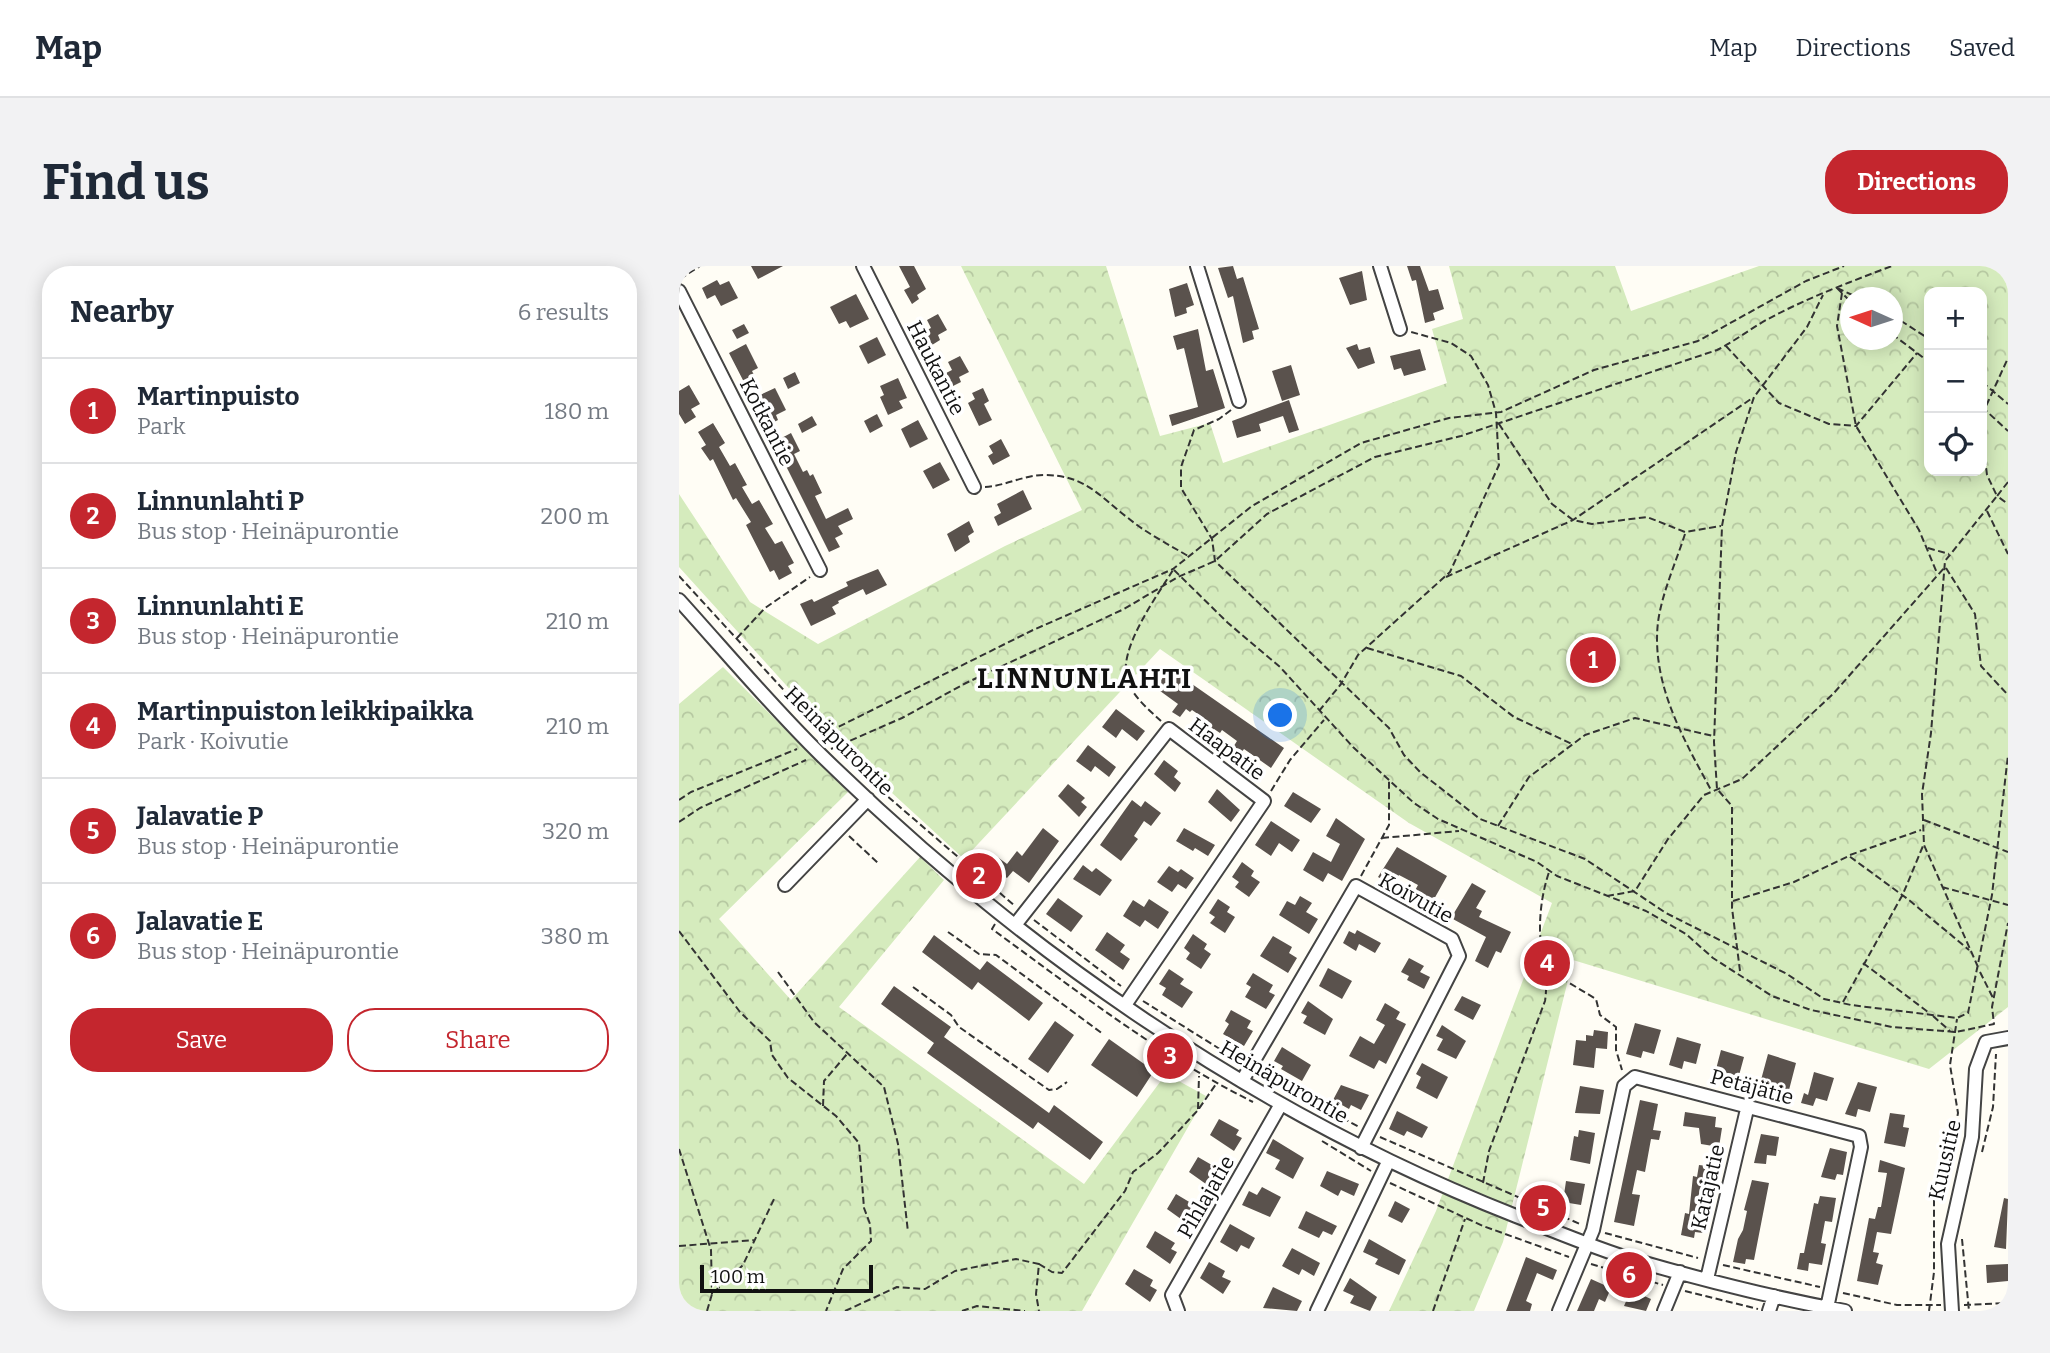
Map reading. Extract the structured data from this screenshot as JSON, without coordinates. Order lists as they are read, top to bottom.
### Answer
{
  "streets": {
    "street": [
      "Haukantie",
      "Kotkantie",
      "Heinäpurontie",
      "Haapatie",
      "Koivutie",
      "Petäjätie",
      "Kuusitie",
      "Katajatie",
      "Pihlajatie"
    ]
  },
  "crossings": [
    ["Heinäpurontie", "Haapatie"],
    ["Heinäpurontie", "Koivutie"],
    ["Heinäpurontie", "Petäjätie"],
    ["Heinäpurontie", "Katajatie"],
    ["Heinäpurontie", "Pihlajatie"],
    ["Petäjätie", "Katajatie"]
  ],
  "districts": ["LINNUNLAHTI"],
  "scale_bar": "100 m",
  "north": "left",
  "page": {
    "header": "Map",
    "nav": ["Map", "Directions", "Saved"],
    "buttons": [
      "Directions",
      ["Save", "Share"]
    ],
    "title": "Find us",
    "heading": ["Nearby", "6 results"],
    "map_buttons": ["+", "−"],
    "list": [
      {
        "mark": "1",
        "name": "Martinpuisto",
        "note": "Park",
        "value": "180 m"
      },
      {
        "mark": "2",
        "name": "Linnunlahti P",
        "note": "Bus stop · Heinäpurontie",
        "value": "200 m"
      },
      {
        "mark": "3",
        "name": "Linnunlahti E",
        "note": "Bus stop · Heinäpurontie",
        "value": "210 m"
      },
      {
        "mark": "4",
        "name": "Martinpuiston leikkipaikka",
        "note": "Park · Koivutie",
        "value": "210 m"
      },
      {
        "mark": "5",
        "name": "Jalavatie P",
        "note": "Bus stop · Heinäpurontie",
        "value": "320 m"
      },
      {
        "mark": "6",
        "name": "Jalavatie E",
        "note": "Bus stop · Heinäpurontie",
        "value": "380 m"
      }
    ],
    "pins": [
      "1",
      "2",
      "4",
      "3",
      "5",
      "6"
    ],
    "scale": "100 m"
  }
}
